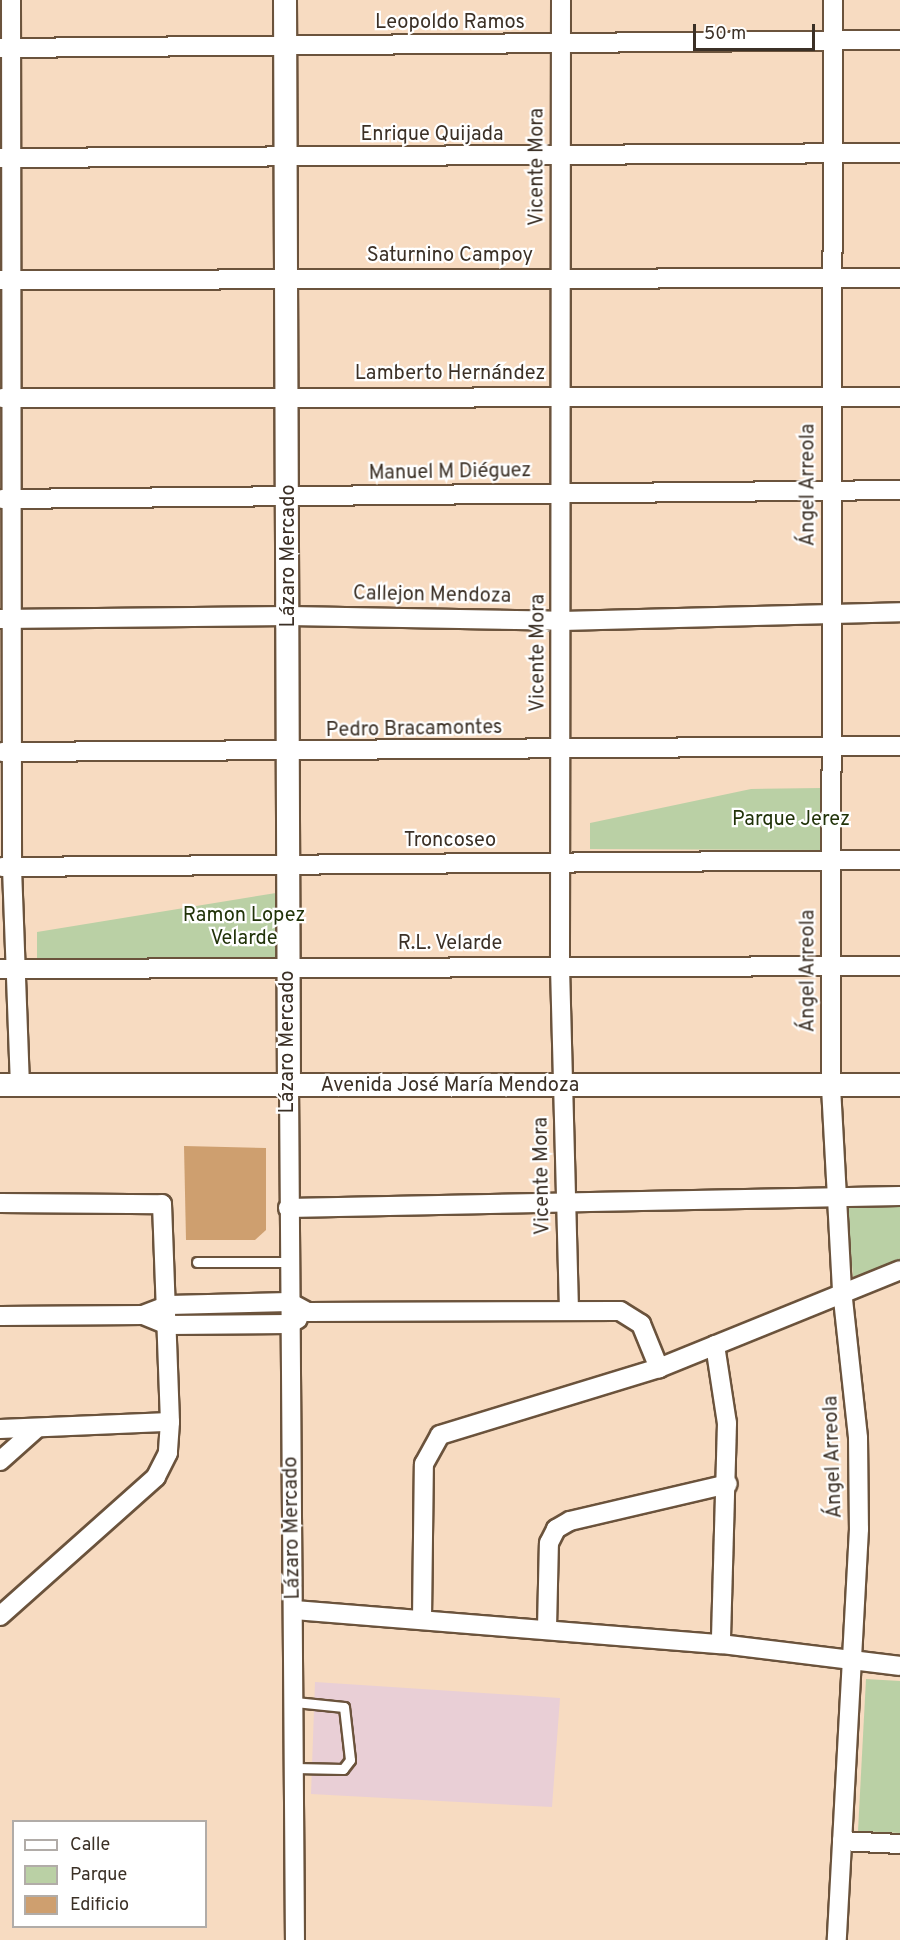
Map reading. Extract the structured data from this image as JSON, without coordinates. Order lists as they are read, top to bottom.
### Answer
{
  "streets": {
    "street": [
      "Leopoldo Ramos",
      "Enrique Quijada",
      "Vicente Mora",
      "Saturnino Campoy",
      "Lamberto Hernández",
      "Manuel M Diéguez",
      "Ángel Arreola",
      "Lázaro Mercado",
      "Callejon Mendoza",
      "Pedro Bracamontes",
      "Troncoseo",
      "R.L. Velarde",
      "Avenida José María Mendoza"
    ]
  },
  "crossings": [
    ["Leopoldo Ramos", "Vicente Mora"],
    ["Leopoldo Ramos", "Ángel Arreola"],
    ["Leopoldo Ramos", "Lázaro Mercado"],
    ["Enrique Quijada", "Vicente Mora"],
    ["Enrique Quijada", "Ángel Arreola"],
    ["Enrique Quijada", "Lázaro Mercado"],
    ["Vicente Mora", "Saturnino Campoy"],
    ["Vicente Mora", "Lamberto Hernández"],
    ["Vicente Mora", "Manuel M Diéguez"],
    ["Vicente Mora", "Callejon Mendoza"],
    ["Vicente Mora", "Pedro Bracamontes"],
    ["Vicente Mora", "Troncoseo"],
    ["Vicente Mora", "R.L. Velarde"],
    ["Vicente Mora", "Avenida José María Mendoza"],
    ["Saturnino Campoy", "Ángel Arreola"],
    ["Saturnino Campoy", "Lázaro Mercado"],
    ["Lamberto Hernández", "Ángel Arreola"],
    ["Lamberto Hernández", "Lázaro Mercado"],
    ["Manuel M Diéguez", "Ángel Arreola"],
    ["Manuel M Diéguez", "Lázaro Mercado"],
    ["Ángel Arreola", "Callejon Mendoza"],
    ["Ángel Arreola", "Pedro Bracamontes"],
    ["Ángel Arreola", "Troncoseo"],
    ["Ángel Arreola", "R.L. Velarde"],
    ["Ángel Arreola", "Avenida José María Mendoza"],
    ["Lázaro Mercado", "Callejon Mendoza"],
    ["Lázaro Mercado", "Pedro Bracamontes"],
    ["Lázaro Mercado", "Troncoseo"],
    ["Lázaro Mercado", "R.L. Velarde"],
    ["Lázaro Mercado", "Avenida José María Mendoza"]
  ],
  "parks": ["Parque Jerez", "Ramon Lopez Velarde"],
  "legend": ["Calle", "Parque", "Edificio"],
  "scale_bar": "50 m"
}
